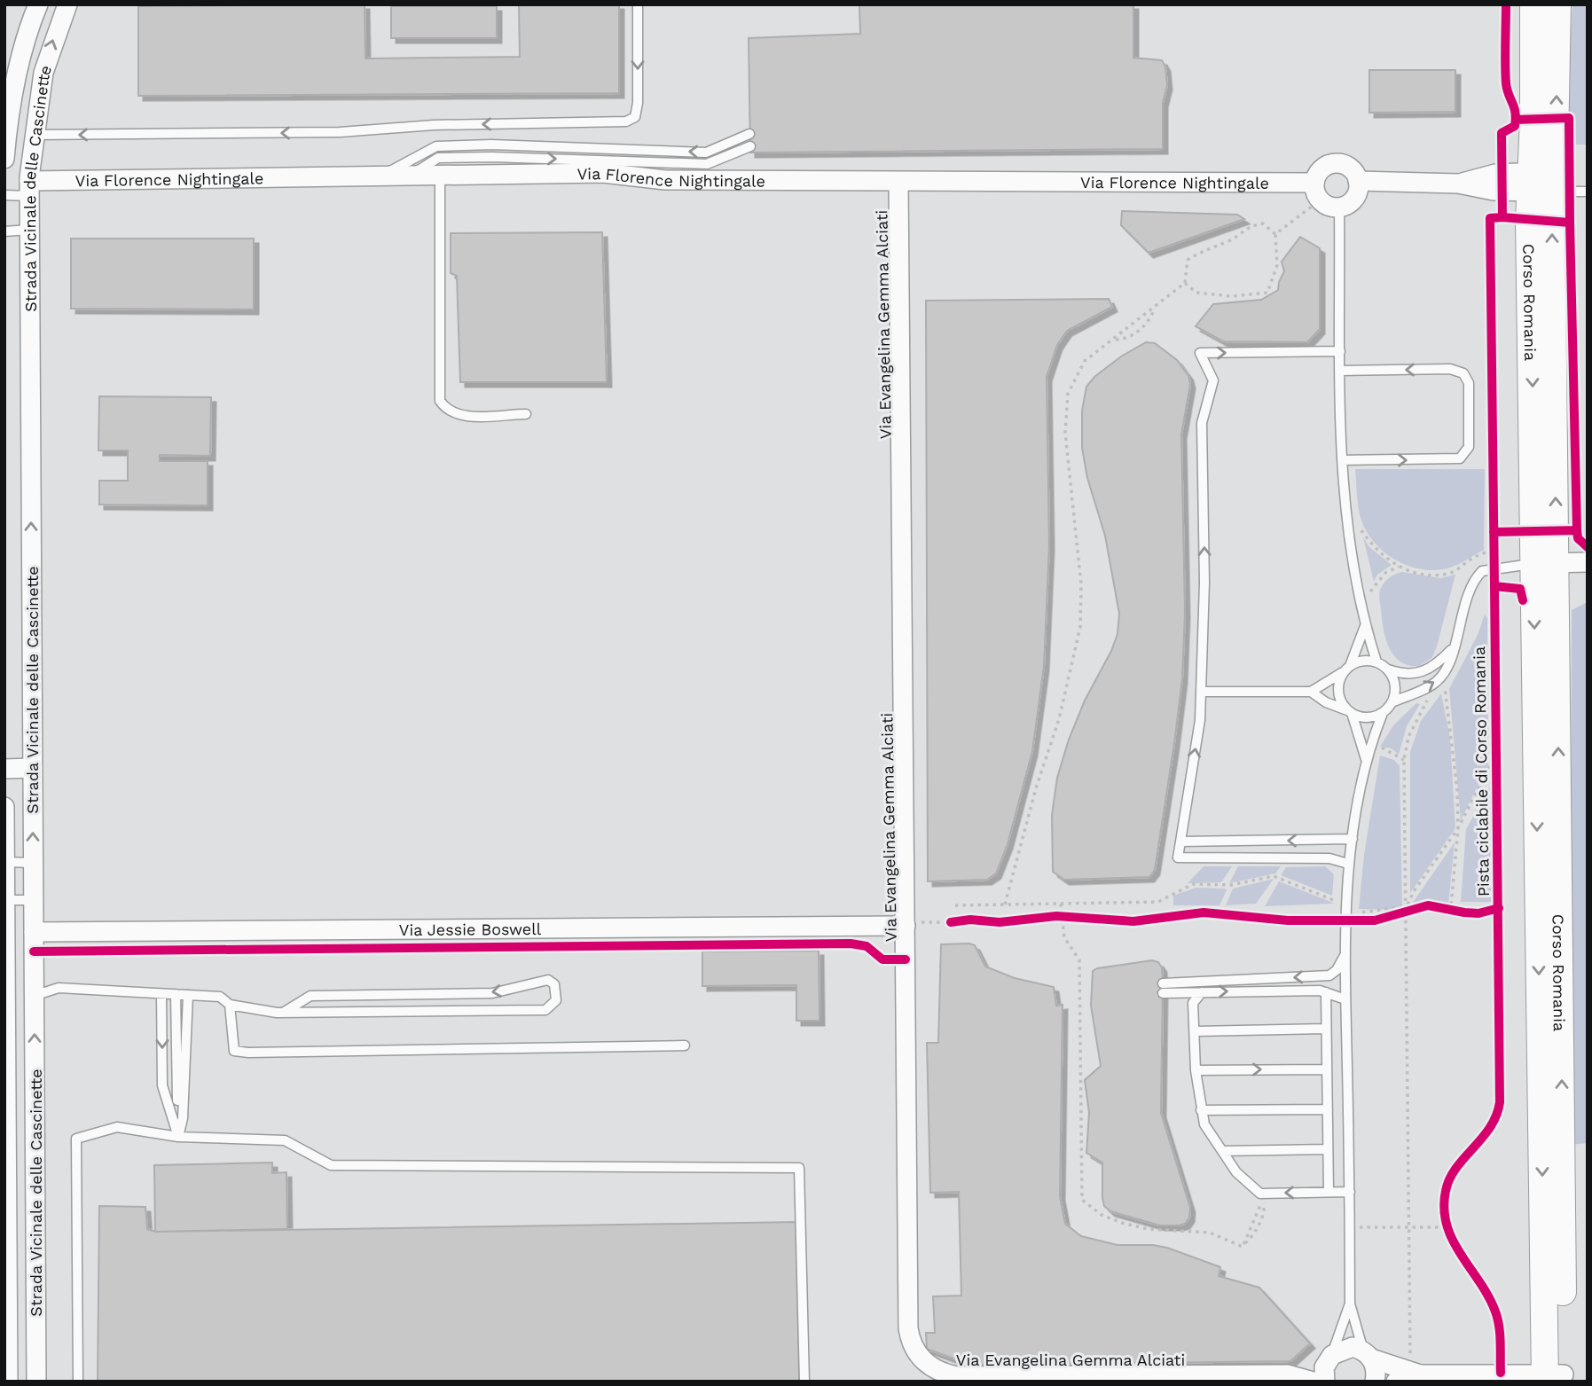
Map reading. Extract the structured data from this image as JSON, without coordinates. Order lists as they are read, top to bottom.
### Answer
{
  "streets": {
    "main road": ["Corso Romania"],
    "street": [
      "Via Florence Nightingale",
      "Strada Vicinale delle Cascinette",
      "Via Evangelina Gemma Alciati",
      "Via Jessie Boswell"
    ],
    "cycle path": ["Pista ciclabile di Corso Romania"]
  },
  "crossings": [
    ["Via Florence Nightingale", "Strada Vicinale delle Cascinette"],
    ["Via Florence Nightingale", "Via Evangelina Gemma Alciati"],
    ["Strada Vicinale delle Cascinette", "Via Jessie Boswell"],
    ["Via Evangelina Gemma Alciati", "Via Jessie Boswell"]
  ]
}
